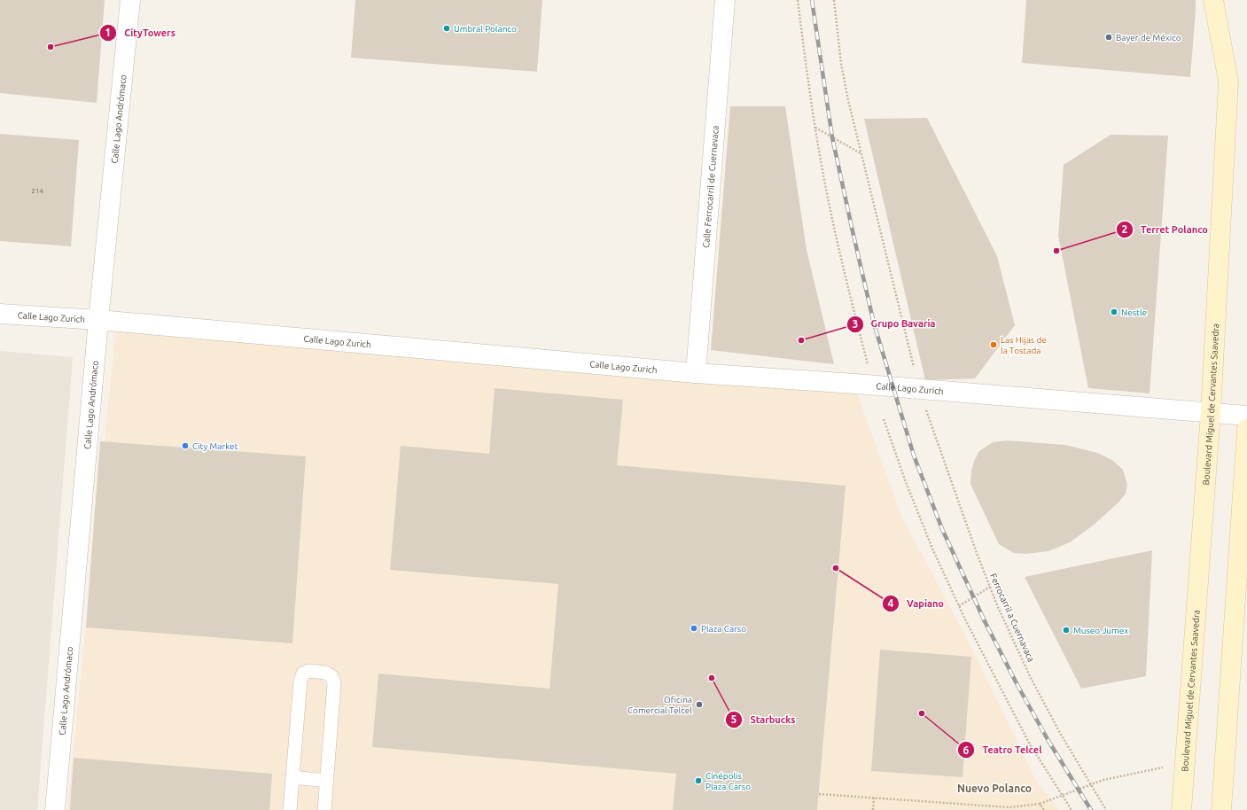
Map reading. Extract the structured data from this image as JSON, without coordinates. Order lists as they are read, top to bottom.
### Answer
{
  "streets": {
    "main road": ["Boulevard Miguel de Cervantes Saavedra"],
    "street": ["Calle Lago Andrómaco", "Calle Ferrocarril de Cuernavaca", "Calle Lago Zurich"],
    "path": ["Ferrocarril a Cuernavaca"]
  },
  "crossings": [
    ["Calle Lago Andrómaco", "Calle Lago Zurich"],
    ["Calle Ferrocarril de Cuernavaca", "Calle Lago Zurich"],
    ["Calle Lago Zurich", "Boulevard Miguel de Cervantes Saavedra"]
  ],
  "districts": ["Nuevo Polanco"],
  "places": [
    "Umbral Polanco",
    "Bayer de México",
    "CityTowers",
    "Terret Polanco",
    "Nestle",
    "Grupo Bavaria",
    "Las Hijas de la Tostada",
    "City Market",
    "Vapiano",
    "Plaza Carso",
    "Museo Jumex",
    "Starbucks",
    "Oficina Comercial Telcel",
    "Teatro Telcel",
    "Cinépolis Plaza Carso"
  ],
  "house_numbers": ["214"]
}
